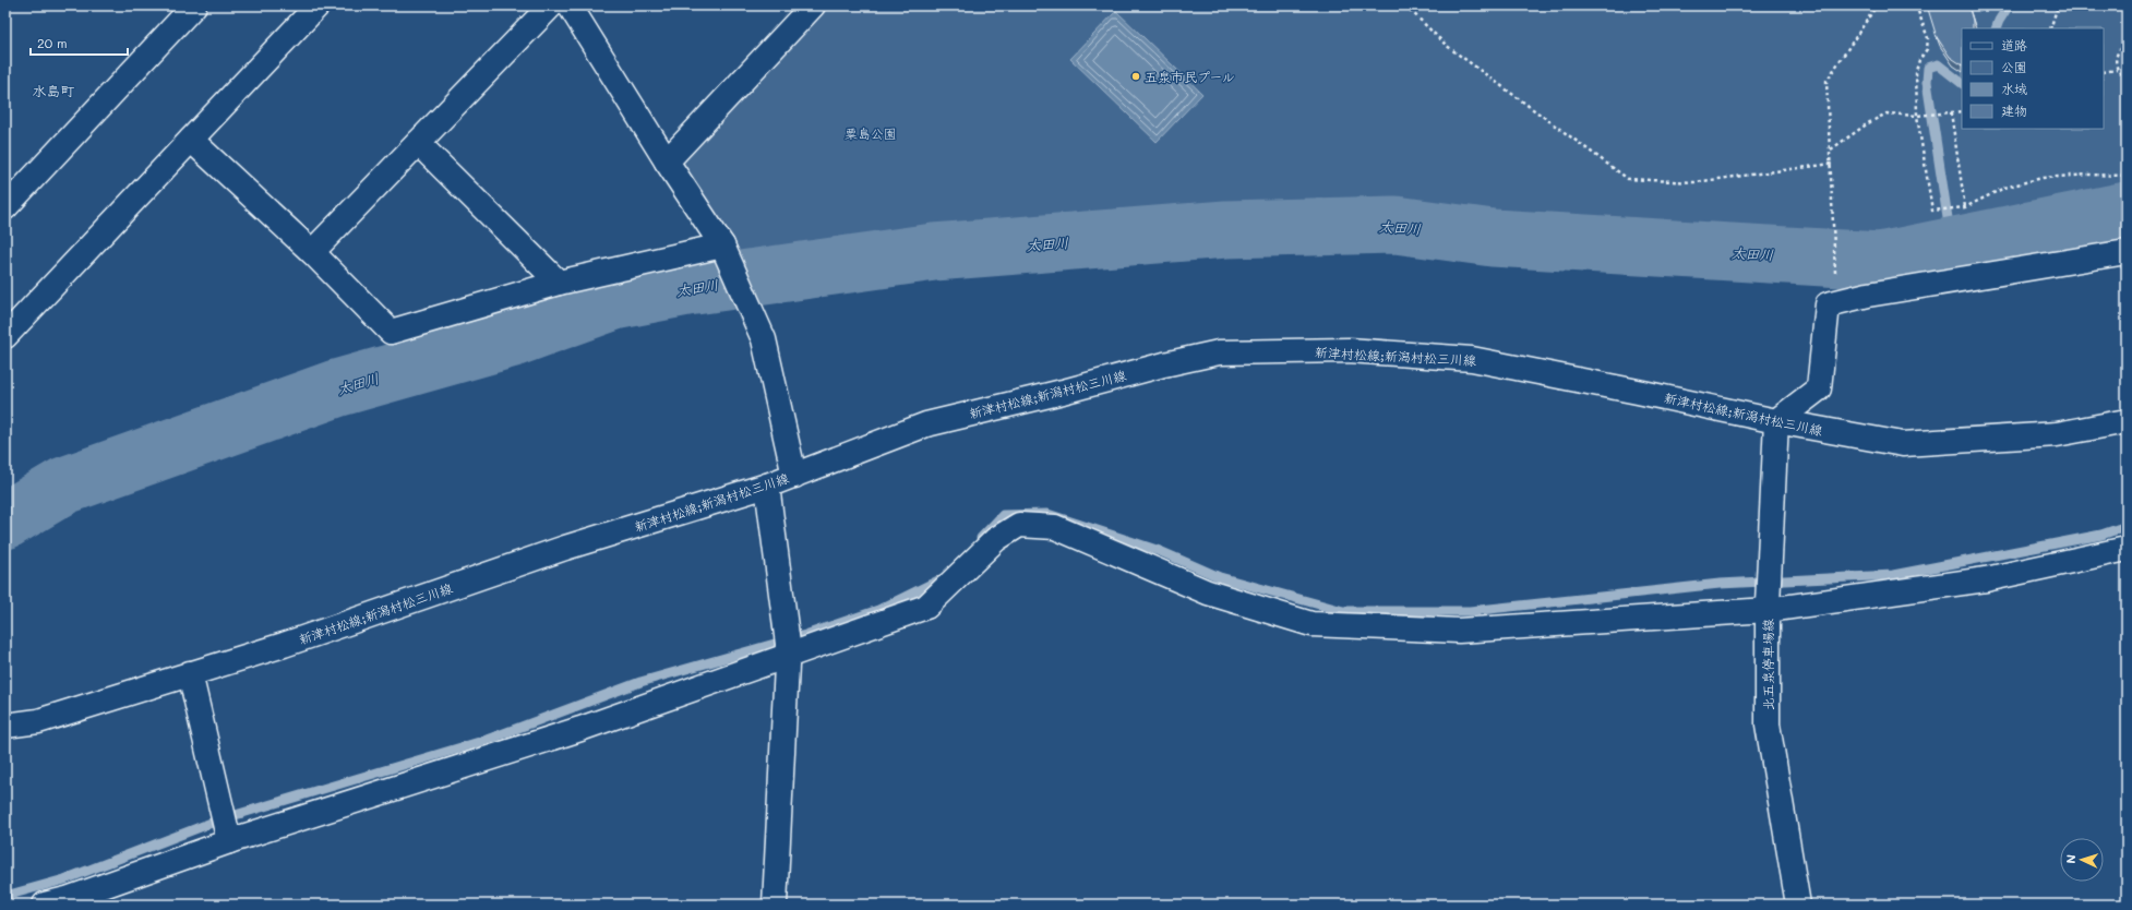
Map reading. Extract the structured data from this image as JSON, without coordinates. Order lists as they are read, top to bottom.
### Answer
{
  "streets": {
    "street": ["新津村松線;新潟村松三川線", "北五泉停車場線"]
  },
  "crossings": [
    ["新津村松線;新潟村松三川線", "北五泉停車場線"]
  ],
  "districts": ["水島町"],
  "water": ["太田川"],
  "parks": ["粟島公園"],
  "places": ["五泉市民プール"],
  "legend": [
    "道路",
    "公園",
    "水域",
    "建物"
  ],
  "scale_bar": "20 m",
  "north": "left"
}
